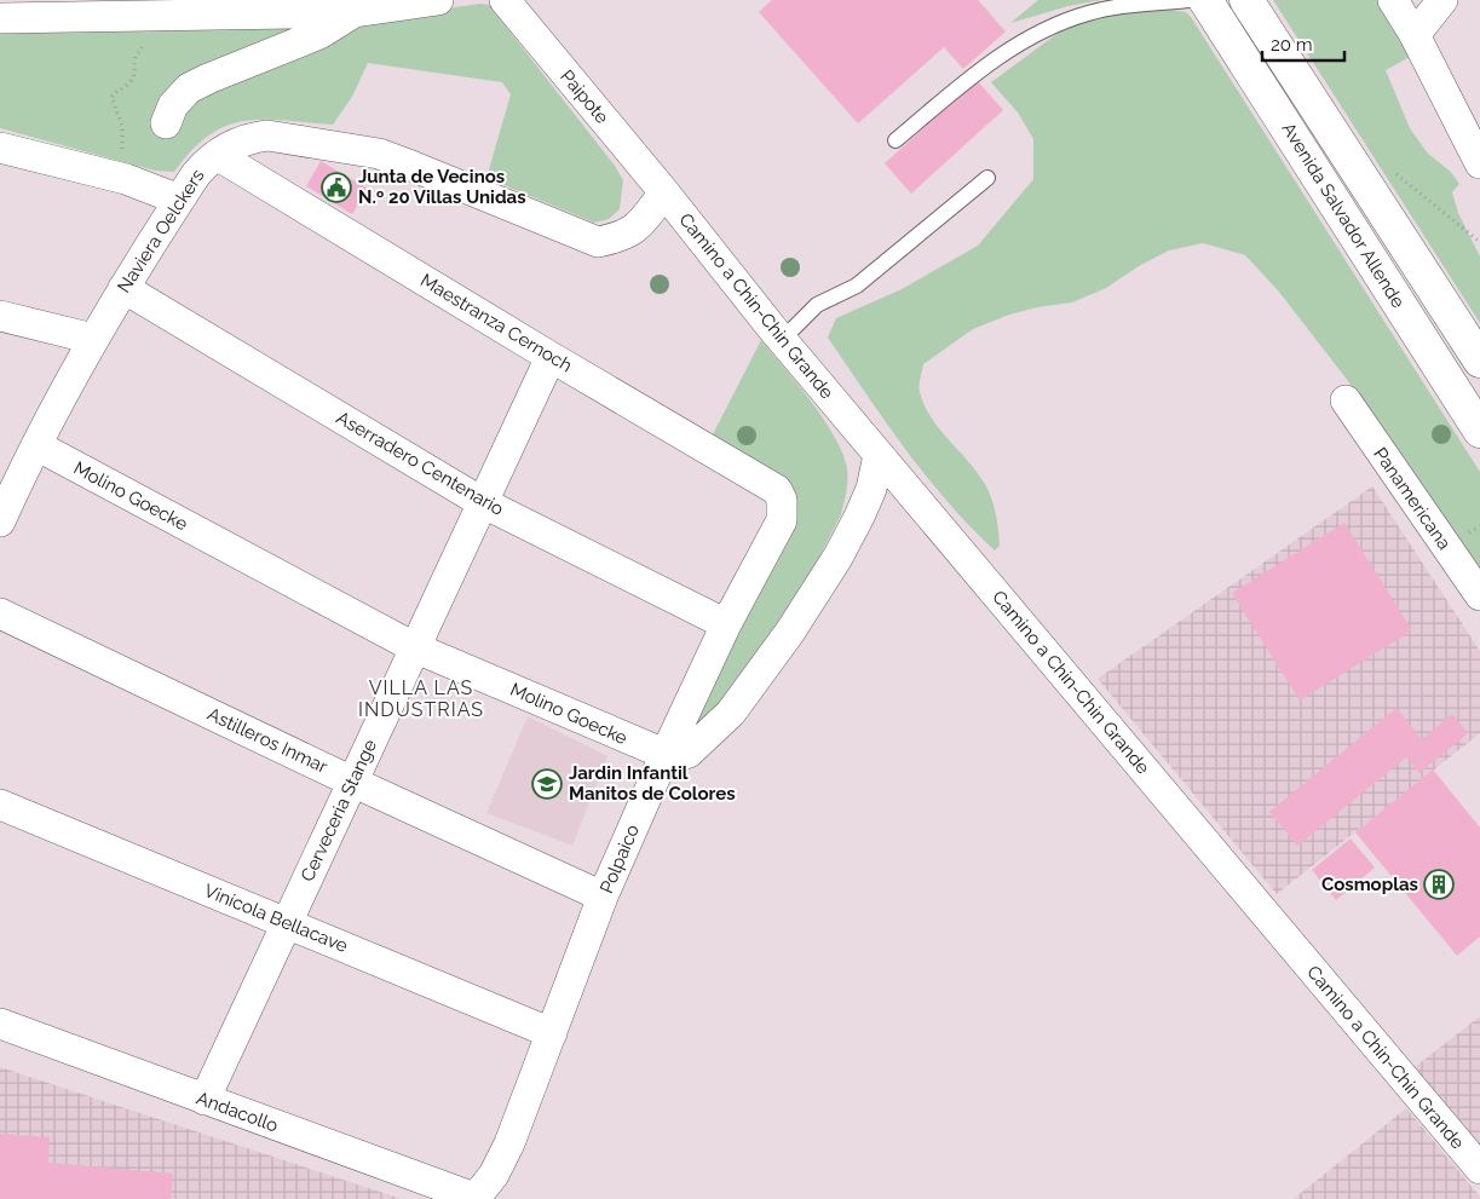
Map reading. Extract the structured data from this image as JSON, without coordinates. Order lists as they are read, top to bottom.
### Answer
{
  "streets": {
    "highway": ["Avenida Salvador Allende"],
    "street": [
      "Paipote",
      "Naviera Oelckers",
      "Camino a Chin-Chin Grande",
      "Maestranza Cernoch",
      "Aserradero Centenario",
      "Molino Goecke",
      "Panamericana",
      "Astilleros Inmar",
      "Cerveceria Stange",
      "Polpaico",
      "Vinícola Bellacave",
      "Andacollo"
    ]
  },
  "crossings": [
    ["Paipote", "Naviera Oelckers"],
    ["Paipote", "Camino a Chin-Chin Grande"],
    ["Naviera Oelckers", "Camino a Chin-Chin Grande"],
    ["Naviera Oelckers", "Maestranza Cernoch"],
    ["Naviera Oelckers", "Aserradero Centenario"],
    ["Naviera Oelckers", "Molino Goecke"],
    ["Maestranza Cernoch", "Cerveceria Stange"],
    ["Maestranza Cernoch", "Polpaico"],
    ["Aserradero Centenario", "Cerveceria Stange"],
    ["Aserradero Centenario", "Polpaico"],
    ["Molino Goecke", "Cerveceria Stange"],
    ["Molino Goecke", "Polpaico"],
    ["Astilleros Inmar", "Cerveceria Stange"],
    ["Astilleros Inmar", "Polpaico"],
    ["Cerveceria Stange", "Vinícola Bellacave"],
    ["Cerveceria Stange", "Andacollo"],
    ["Polpaico", "Vinícola Bellacave"],
    ["Polpaico", "Andacollo"]
  ],
  "districts": ["VILLA LAS INDUSTRIAS"],
  "places": {
    "public building": ["Junta de Vecinos N.º 20 Villas Unidas"],
    "school or university": ["Jardin Infantil Manitos de Colores"],
    "building": ["Cosmoplas"]
  },
  "scale_bar": "20 m"
}
